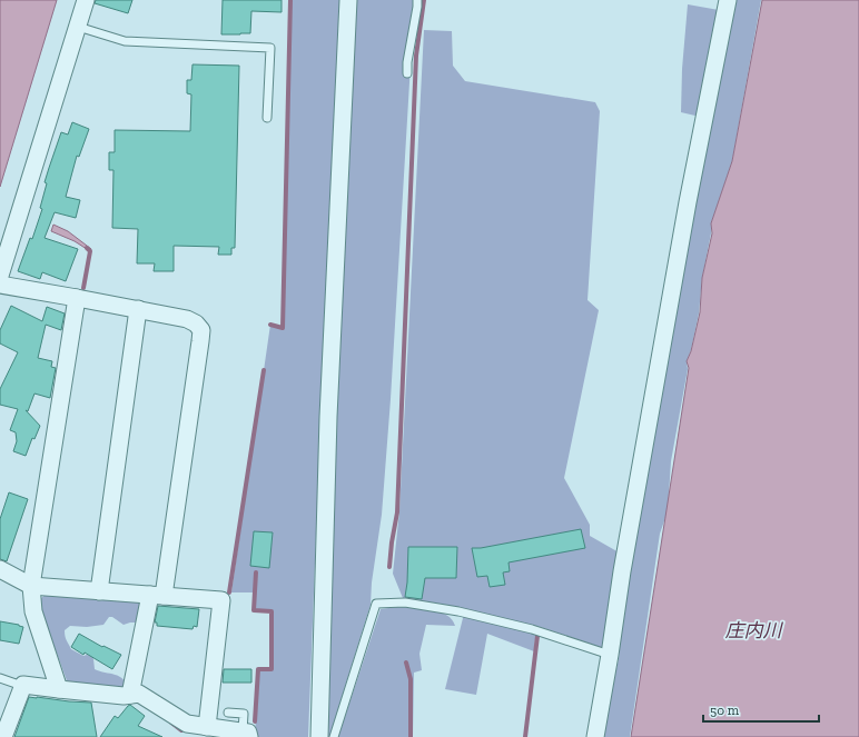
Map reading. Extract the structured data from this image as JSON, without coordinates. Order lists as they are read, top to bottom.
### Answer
{
  "water": ["庄内川"],
  "scale_bar": "50 m"
}
